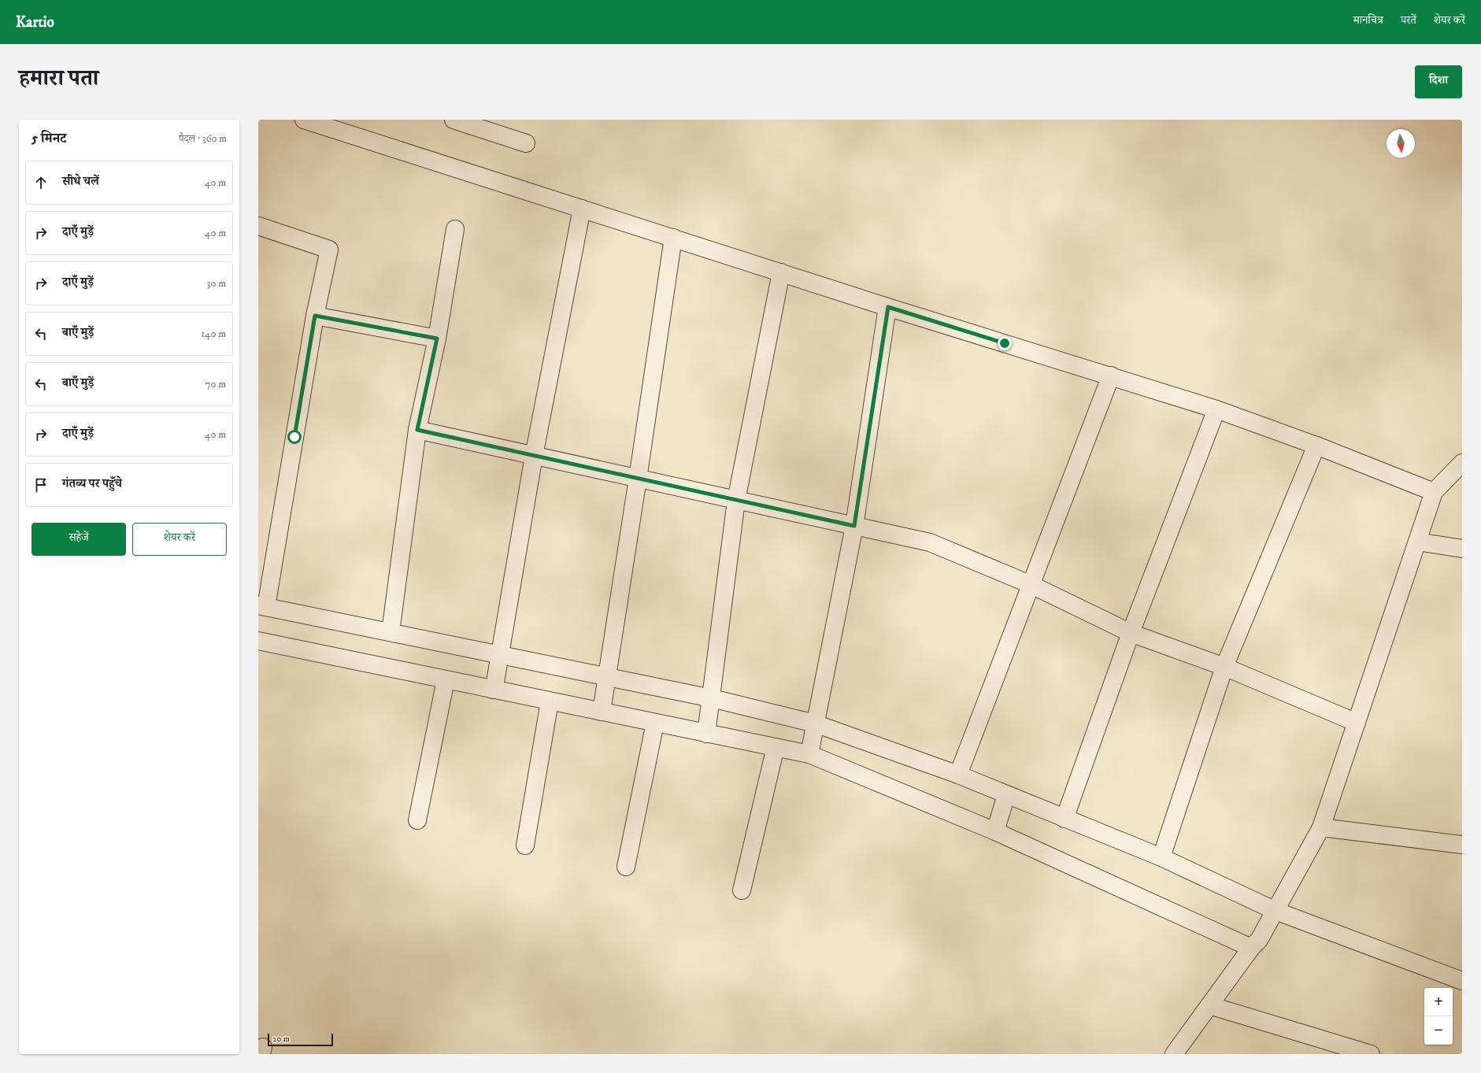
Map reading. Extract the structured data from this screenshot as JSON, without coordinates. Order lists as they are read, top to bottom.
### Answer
{
  "scale_bar": "20 m",
  "north": "bottom",
  "page": {
    "header": "Kartio",
    "nav": ["मानचित्र", "परतें", "शेयर करें"],
    "title": "हमारा पता",
    "buttons": [
      "दिशा",
      ["सहेजें", "शेयर करें"]
    ],
    "heading": ["5 मिनट", "पैदल · 360 m"],
    "list": [
      ["सीधे चलें", "40 m"],
      ["दाएँ मुड़ें", "40 m"],
      ["दाएँ मुड़ें", "30 m"],
      ["बाएँ मुड़ें", "140 m"],
      ["बाएँ मुड़ें", "70 m"],
      ["दाएँ मुड़ें", "40 m"],
      "गंतव्य पर पहुँचे"
    ],
    "map_buttons": ["+", "−"],
    "scale": "20 m"
  }
}
